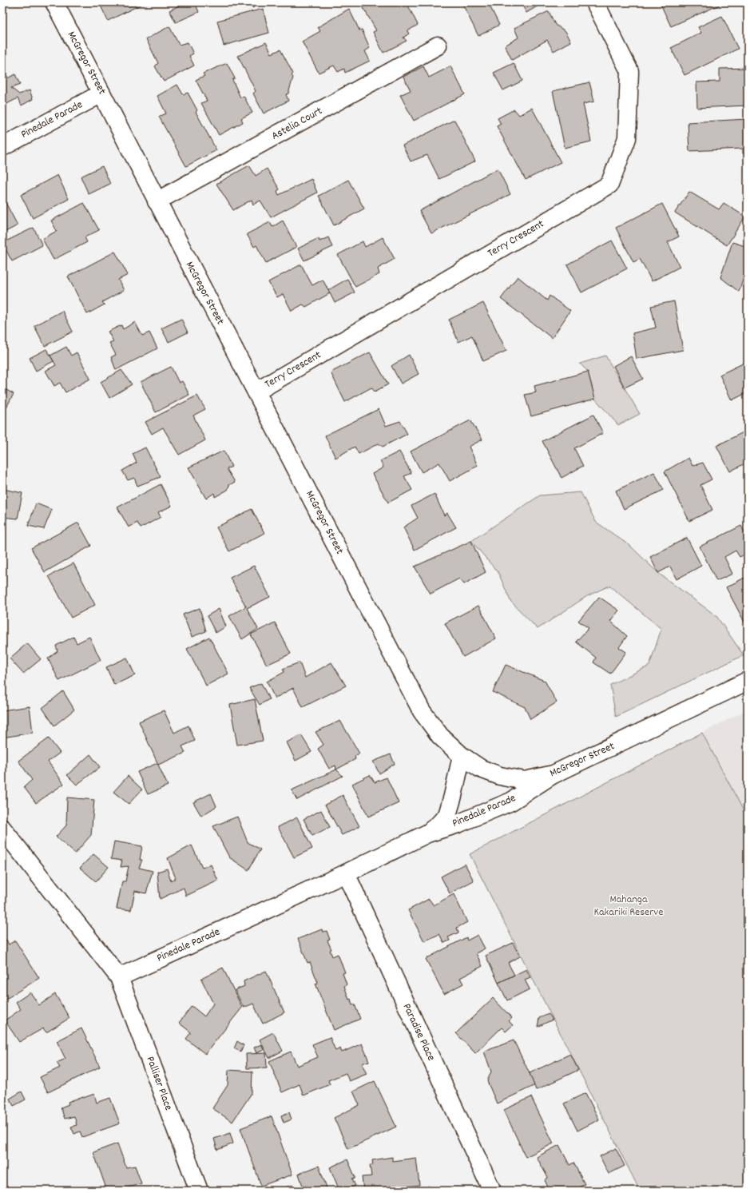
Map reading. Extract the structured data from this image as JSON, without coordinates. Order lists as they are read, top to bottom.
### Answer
{
  "streets": {
    "street": [
      "McGregor Street",
      "Pinedale Parade",
      "Astelia Court",
      "Terry Crescent",
      "Paradise Place",
      "Palliser Place"
    ]
  },
  "crossings": [
    ["McGregor Street", "Pinedale Parade"],
    ["McGregor Street", "Astelia Court"],
    ["McGregor Street", "Terry Crescent"],
    ["Pinedale Parade", "Paradise Place"],
    ["Pinedale Parade", "Palliser Place"]
  ],
  "parks": ["Mahanga Kakariki Reserve"]
}
